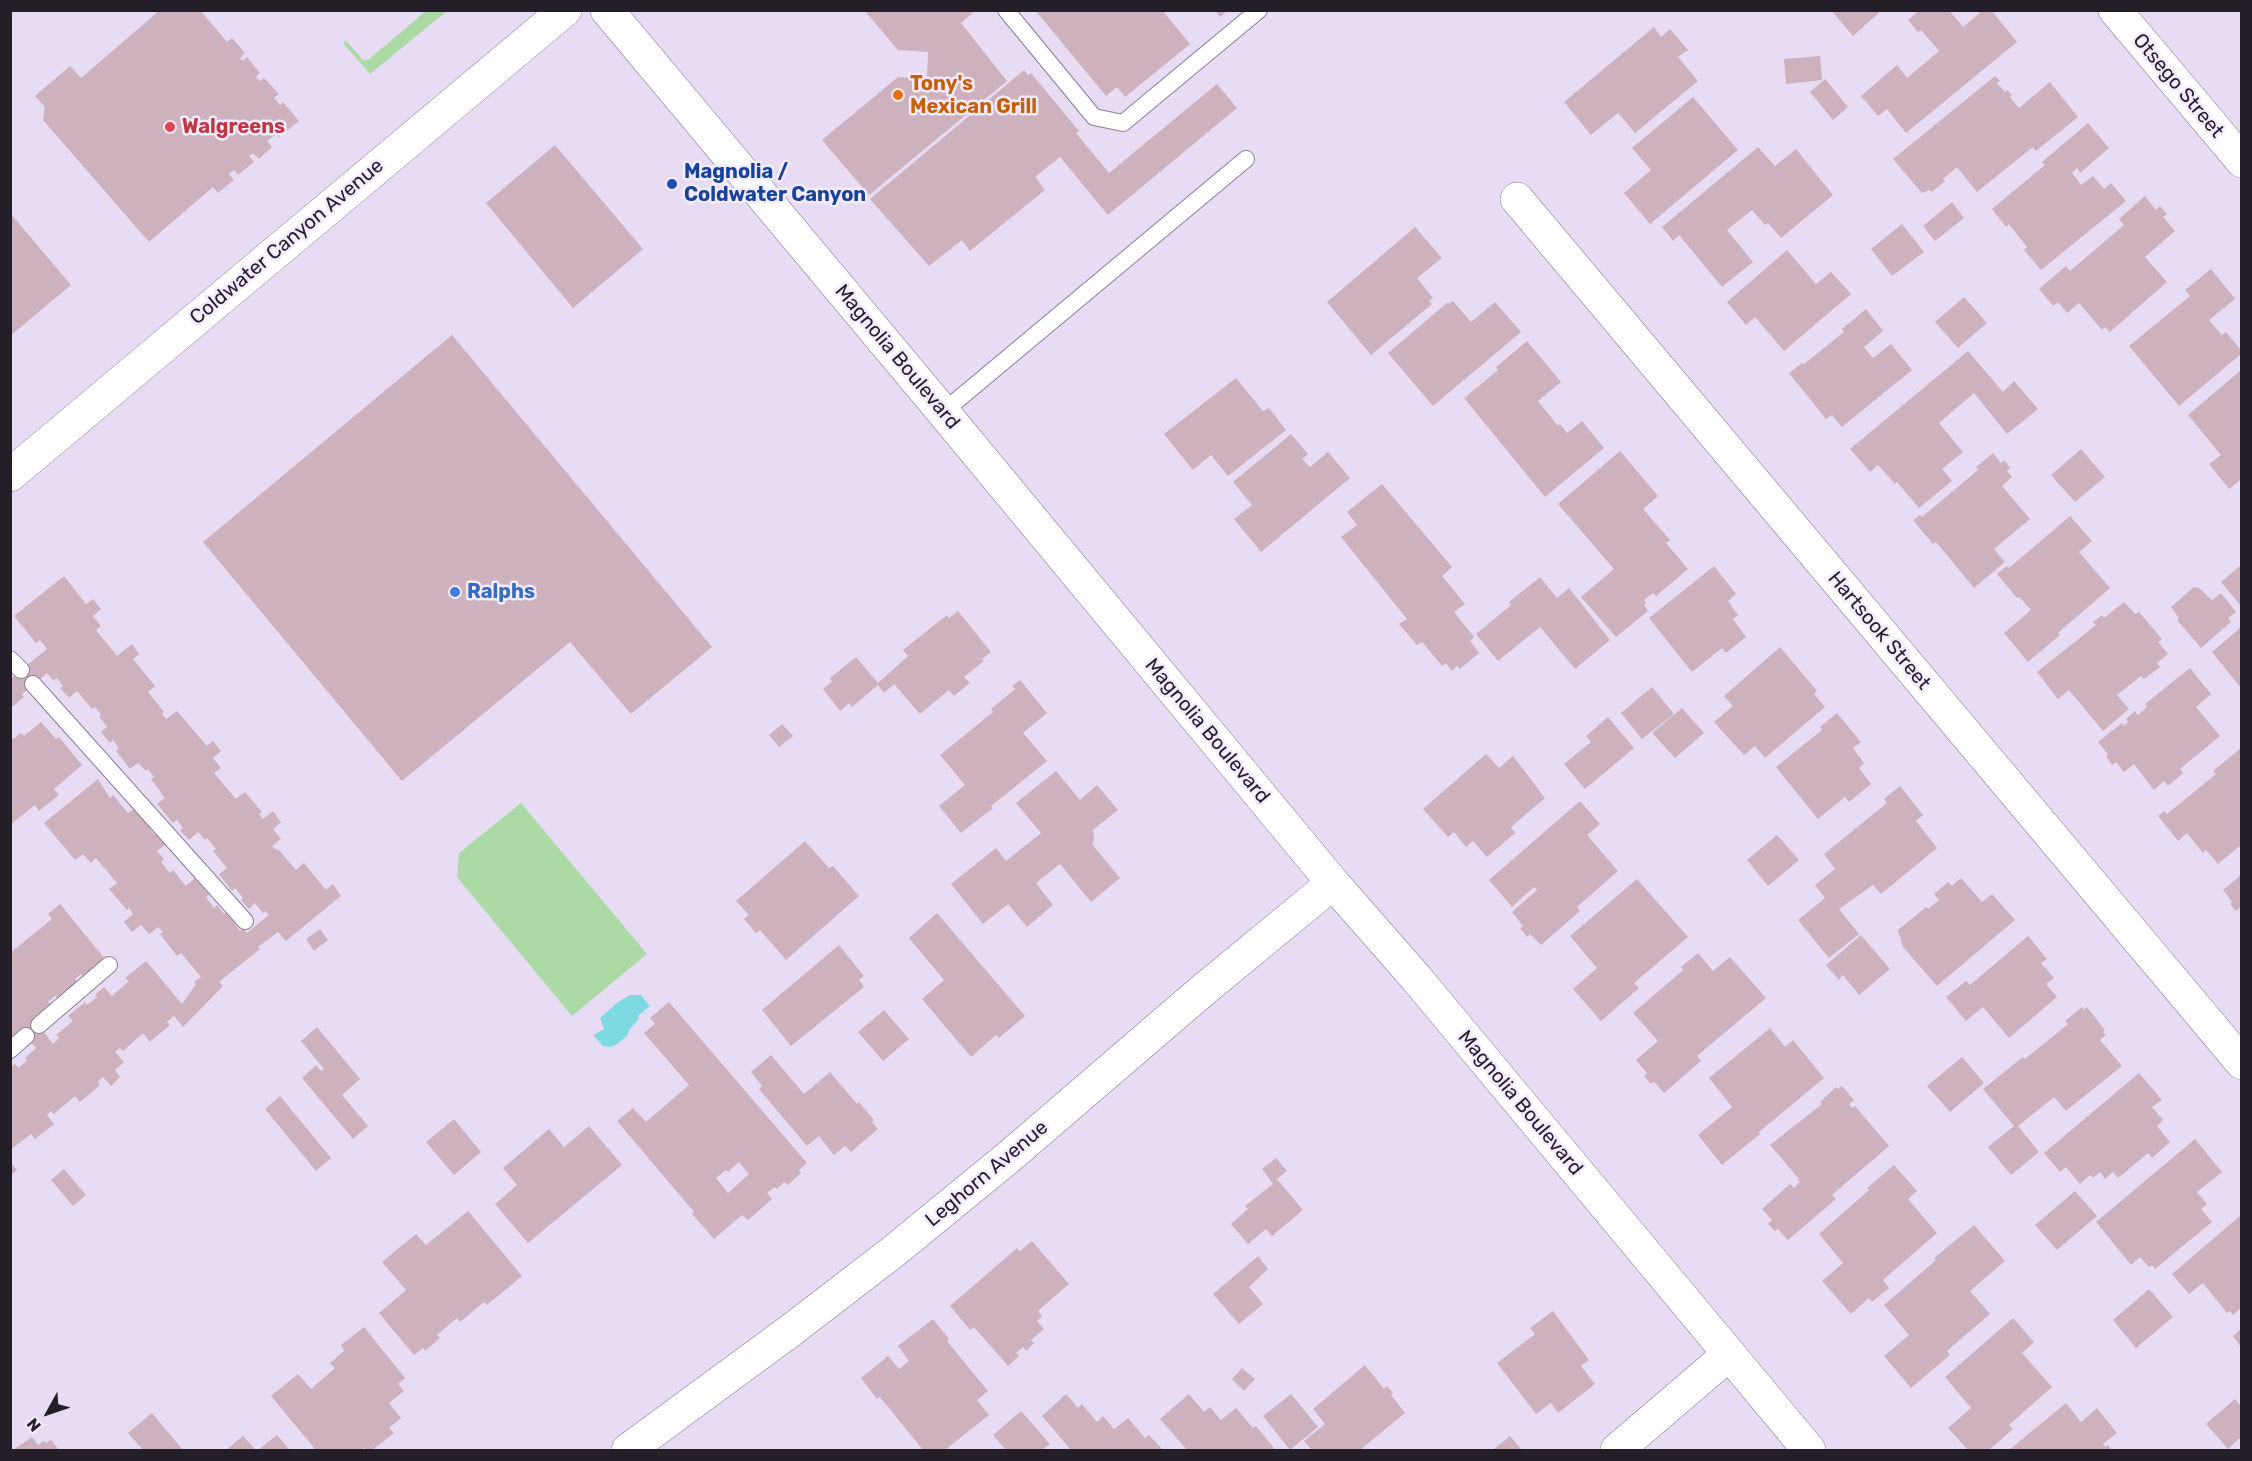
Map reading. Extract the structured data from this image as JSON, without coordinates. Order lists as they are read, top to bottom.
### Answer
{
  "streets": {
    "main road": [
      "Otsego Street",
      "Coldwater Canyon Avenue",
      "Magnolia Boulevard",
      "Hartsook Street",
      "Leghorn Avenue"
    ]
  },
  "crossings": [
    ["Magnolia Boulevard", "Leghorn Avenue"]
  ],
  "places": [
    "Tony's Mexican Grill",
    "Walgreens",
    "Magnolia / Coldwater Canyon",
    "Ralphs"
  ],
  "north": "bottom left"
}
